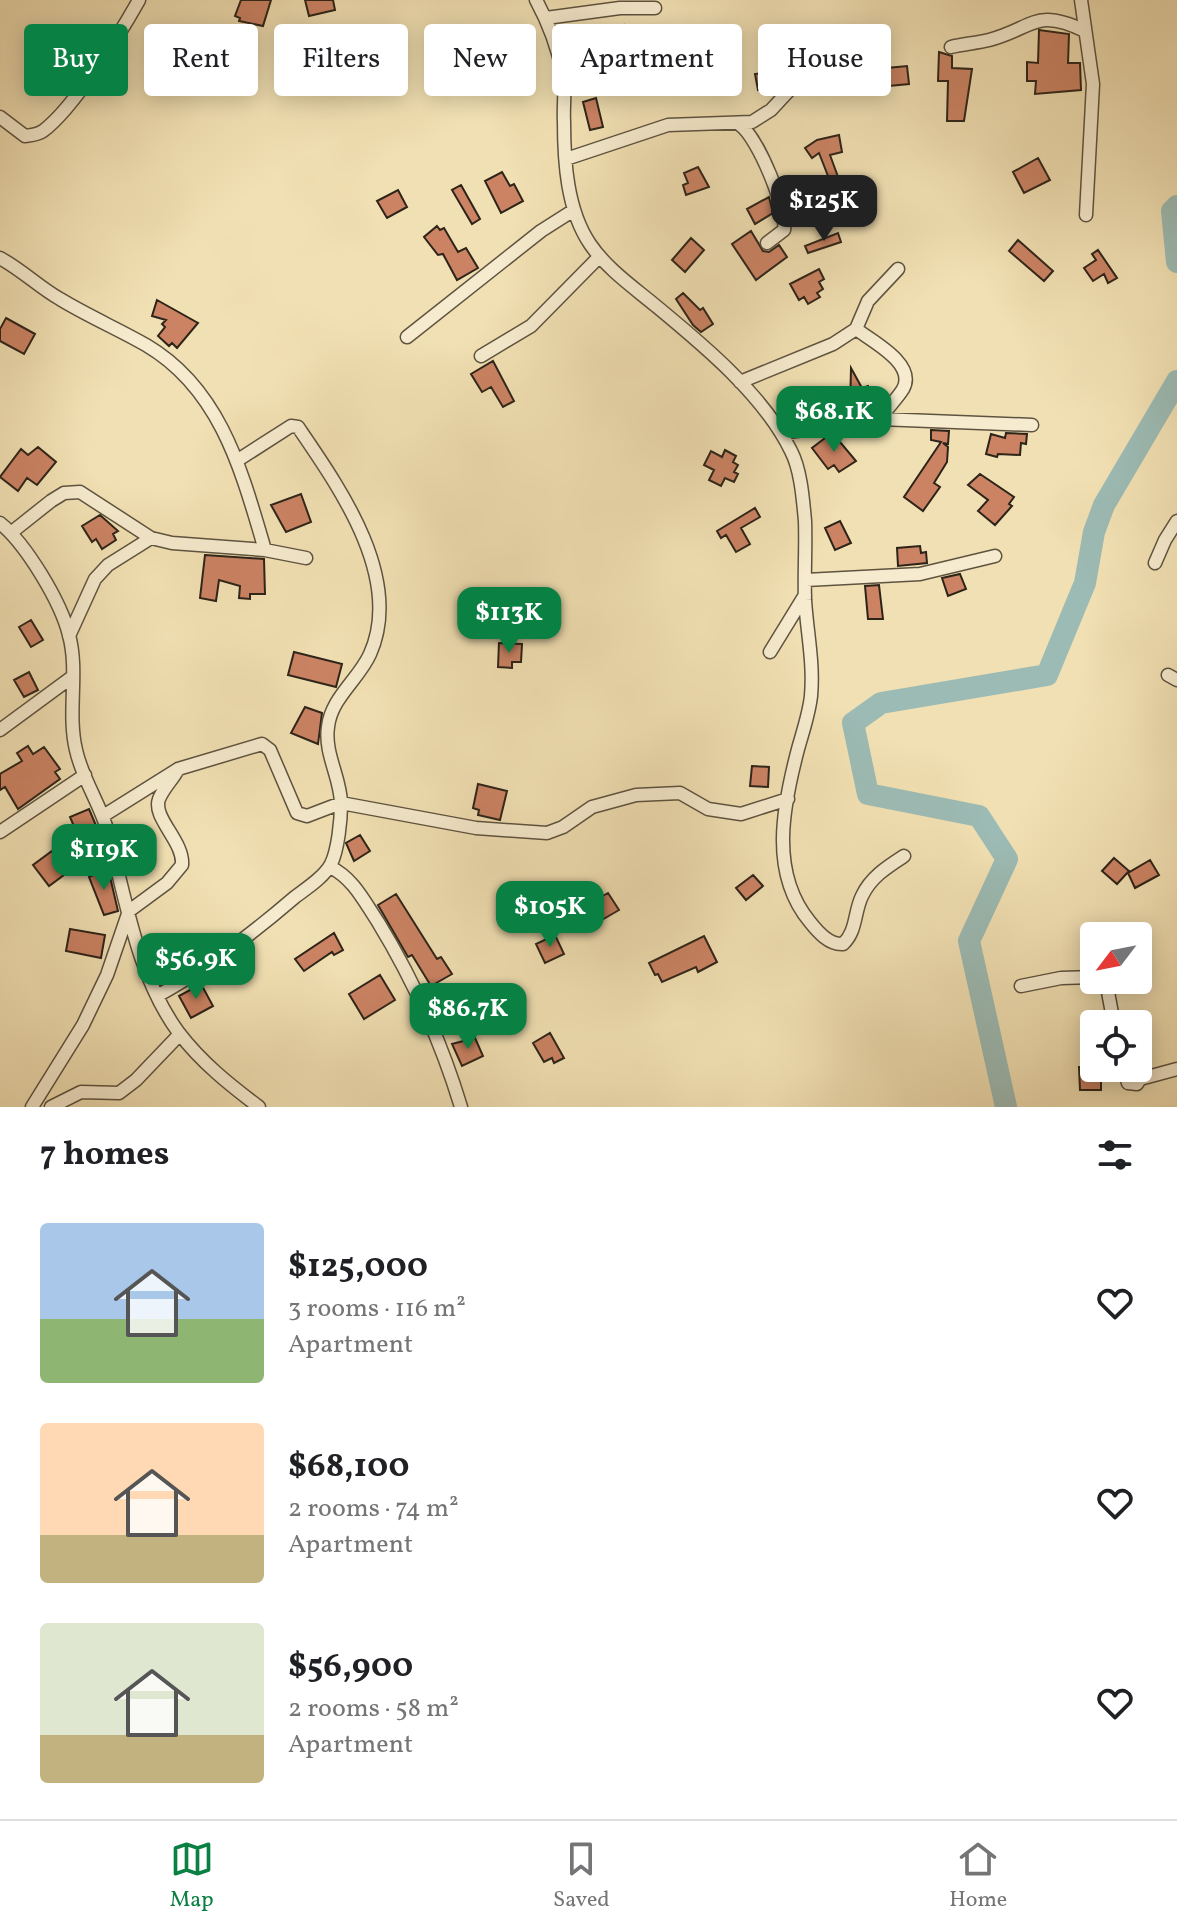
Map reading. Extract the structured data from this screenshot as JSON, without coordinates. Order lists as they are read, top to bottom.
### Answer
{
  "north": "bottom left",
  "page": {
    "chip": [
      "Buy",
      "Rent",
      "Filters",
      "New",
      "Apartment",
      "House"
    ],
    "price": [
      "$125K",
      "$68.1K",
      "$113K",
      "$119K",
      "$105K",
      "$56.9K",
      "$86.7K"
    ],
    "heading": "7 homes",
    "list": [
      {
        "name": "$125,000",
        "note": "3 rooms · 116 m² · Apartment"
      },
      {
        "name": "$68,100",
        "note": "2 rooms · 74 m² · Apartment"
      },
      {
        "name": "$56,900",
        "note": "2 rooms · 58 m² · Apartment"
      }
    ],
    "tabs": ["Map", "Saved", "Home"]
  }
}
